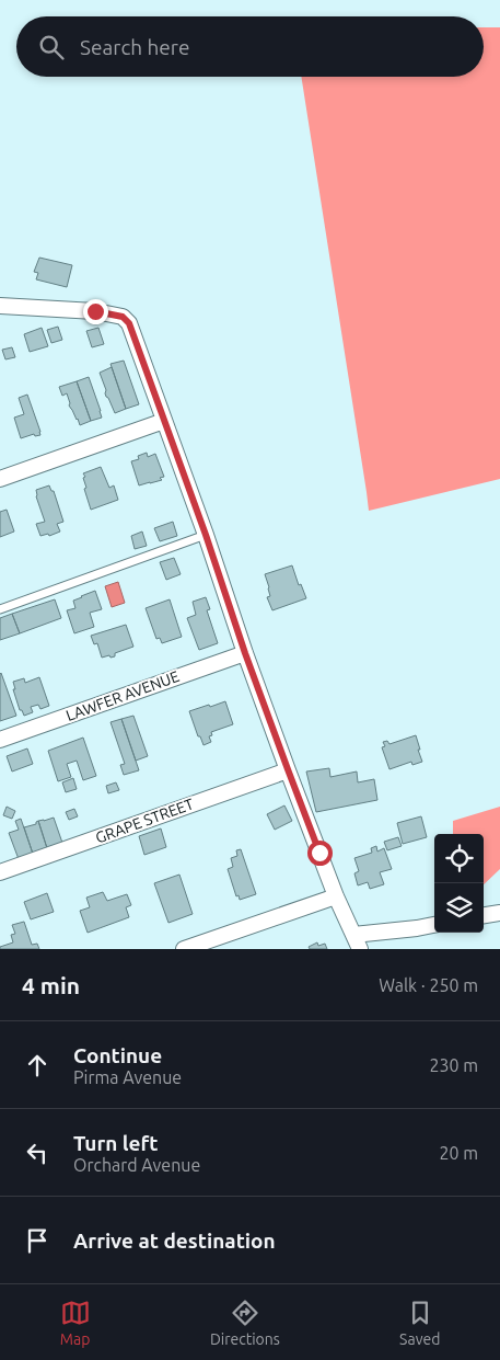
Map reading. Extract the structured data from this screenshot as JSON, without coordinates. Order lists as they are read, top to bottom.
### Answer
{
  "streets": {
    "street": ["LAWFER AVENUE", "GRAPE STREET"]
  },
  "page": {
    "search": "Search here",
    "heading": ["4 min", "Walk · 250 m"],
    "list": [
      ["Continue", "Pirma Avenue", "230 m"],
      ["Turn left", "Orchard Avenue", "20 m"],
      "Arrive at destination"
    ],
    "nav": ["Map", "Directions", "Saved"]
  }
}
